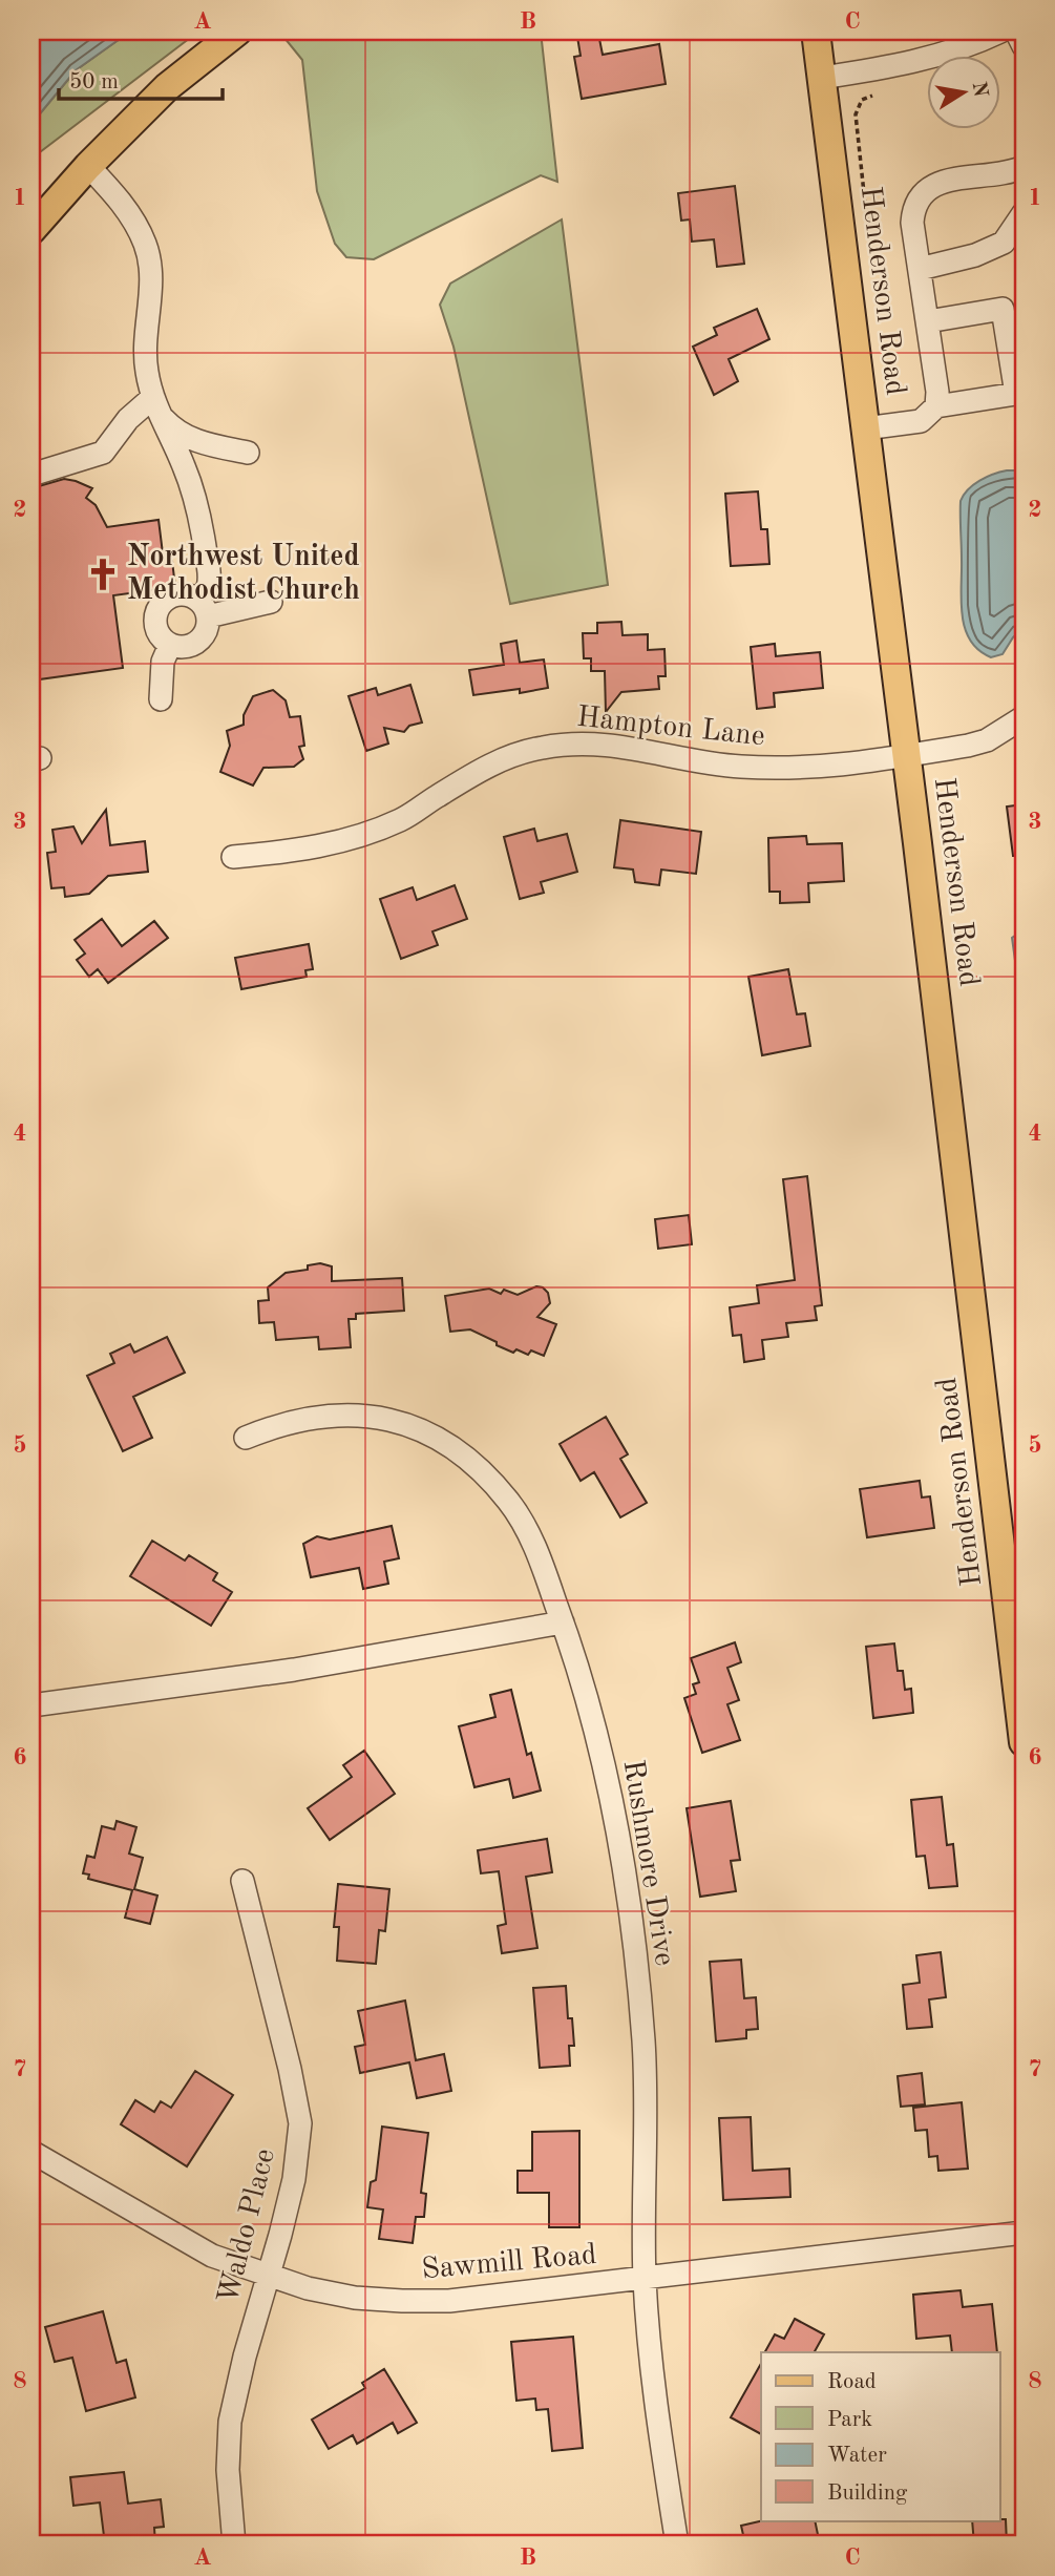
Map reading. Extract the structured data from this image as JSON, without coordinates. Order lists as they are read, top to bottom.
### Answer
{
  "streets": {
    "main road": ["Henderson Road"],
    "street": [
      "Hampton Lane",
      "Rushmore Drive",
      "Waldo Place",
      "Sawmill Road"
    ]
  },
  "crossings": [
    ["Henderson Road", "Hampton Lane"],
    ["Rushmore Drive", "Sawmill Road"],
    ["Waldo Place", "Sawmill Road"]
  ],
  "places": {
    "church": ["Northwest United Methodist Church"]
  },
  "legend": [
    "Road",
    "Park",
    "Water",
    "Building"
  ],
  "scale_bar": "50 m",
  "north": "right",
  "grid": {
    "columns": ["A", "B", "C"],
    "rows": [
      "1",
      "2",
      "3",
      "4",
      "5",
      "6",
      "7",
      "8"
    ]
  }
}
